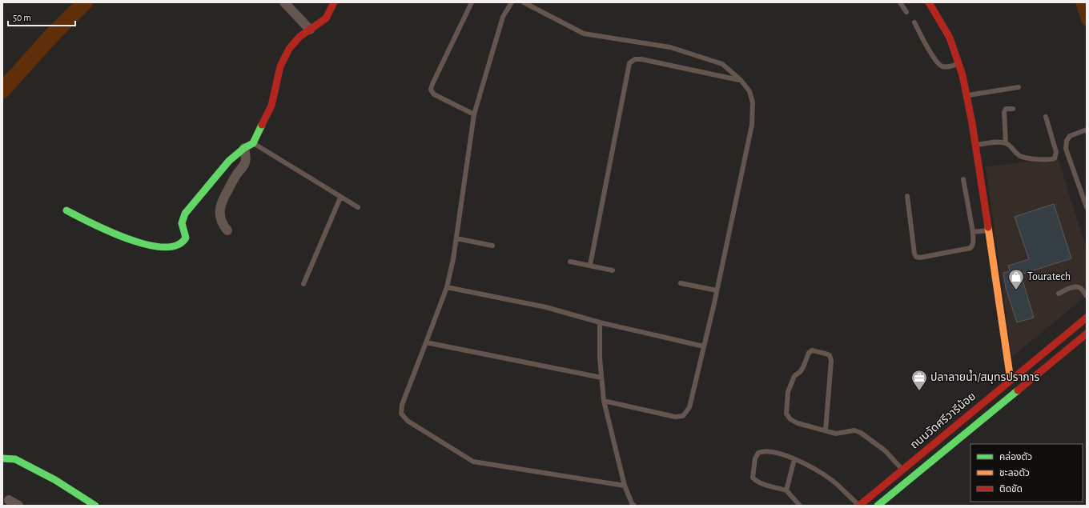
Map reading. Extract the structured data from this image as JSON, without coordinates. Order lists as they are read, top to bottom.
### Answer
{
  "streets": {
    "street": ["ถนนวัดศรีวารีน้อย"]
  },
  "places": {
    "shop": ["Touratech"],
    "office": ["ปลาลายน้ำ/สมุทรปราการ"]
  },
  "legend": ["คล่องตัว", "ชะลอตัว", "ติดขัด"],
  "scale_bar": "50 m"
}
